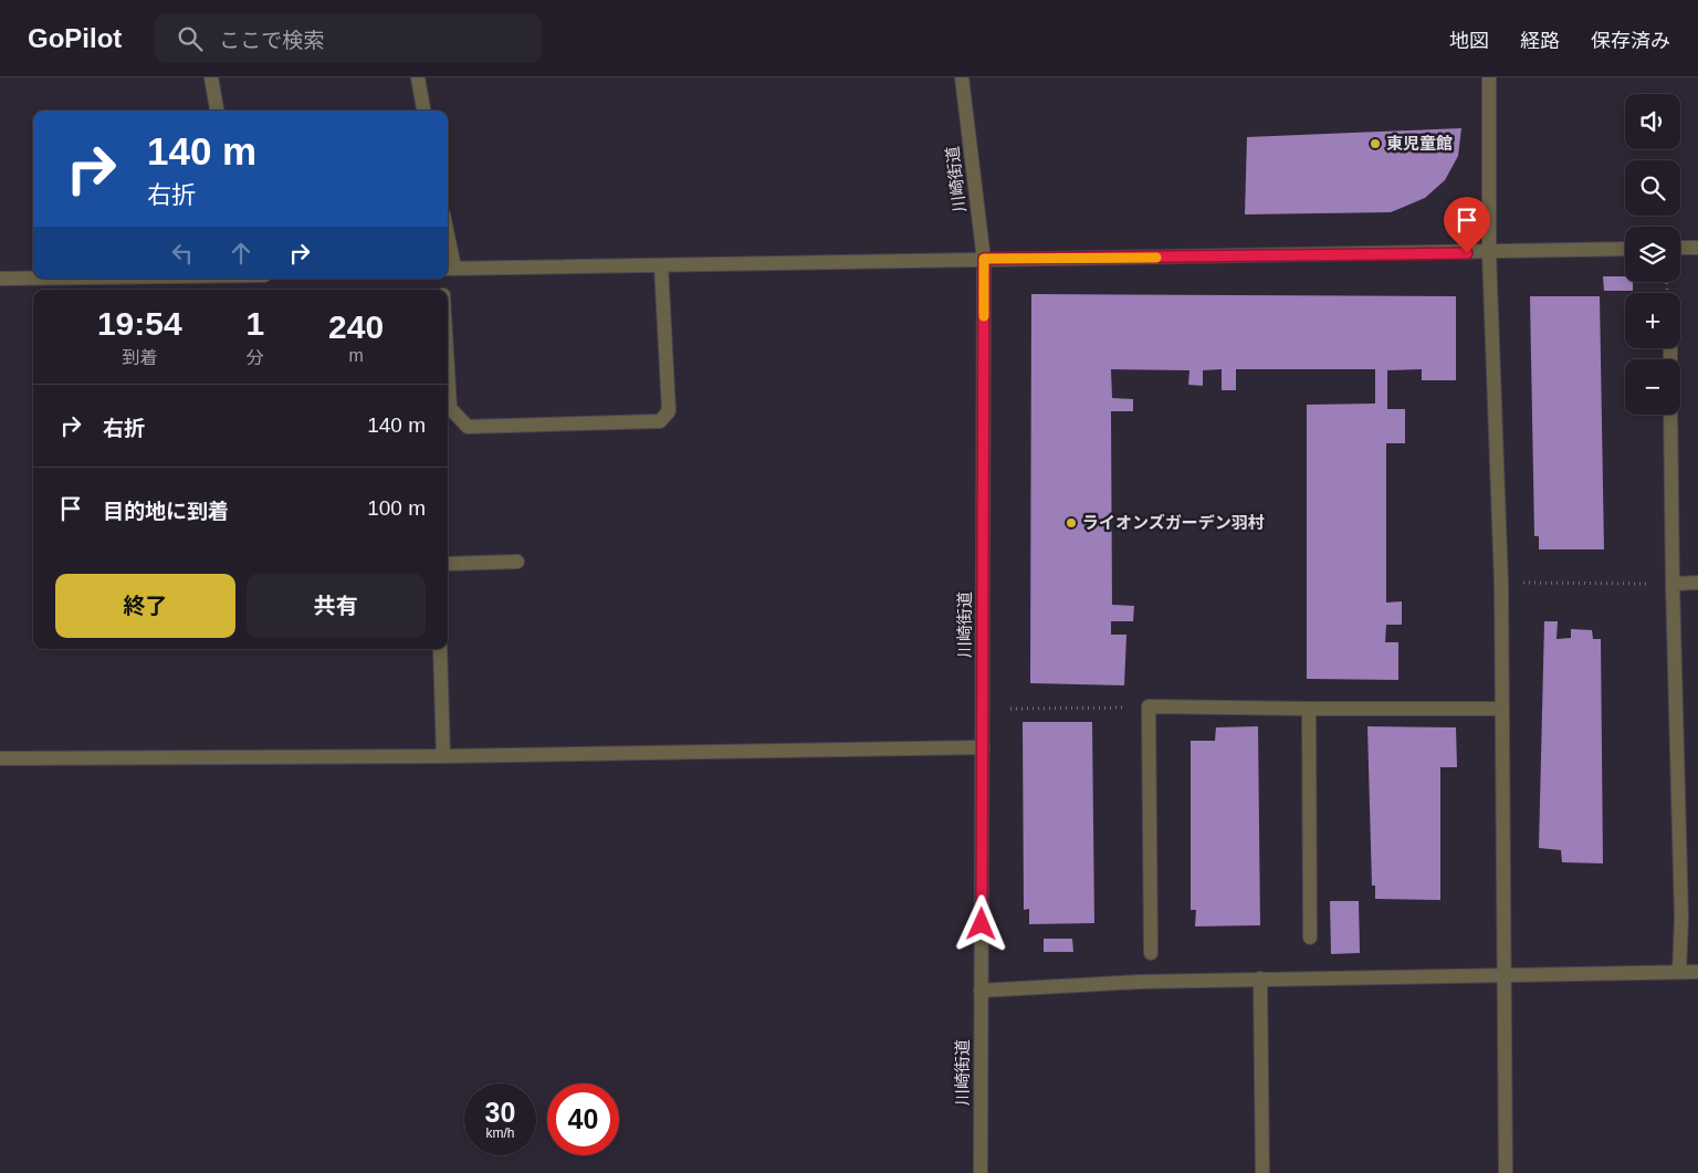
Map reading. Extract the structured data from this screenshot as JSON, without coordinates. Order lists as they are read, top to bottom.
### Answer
{
  "streets": {
    "street": ["川崎街道"]
  },
  "places": ["東児童館", "ライオンズガーデン羽村"],
  "page": {
    "header": "GoPilot",
    "search": "ここで検索",
    "nav": ["地図", "経路", "保存済み"],
    "map_buttons": ["+", "−"],
    "turn": ["140 m", "右折"],
    "eta": [
      "19:54",
      "到着",
      "1",
      "分",
      "240",
      "m"
    ],
    "list": [
      {
        "name": "右折",
        "value": "140 m"
      },
      {
        "name": "目的地に到着",
        "value": "100 m"
      }
    ],
    "buttons": ["終了", "共有"],
    "speed": "30 km/h",
    "limit": "40"
  }
}
